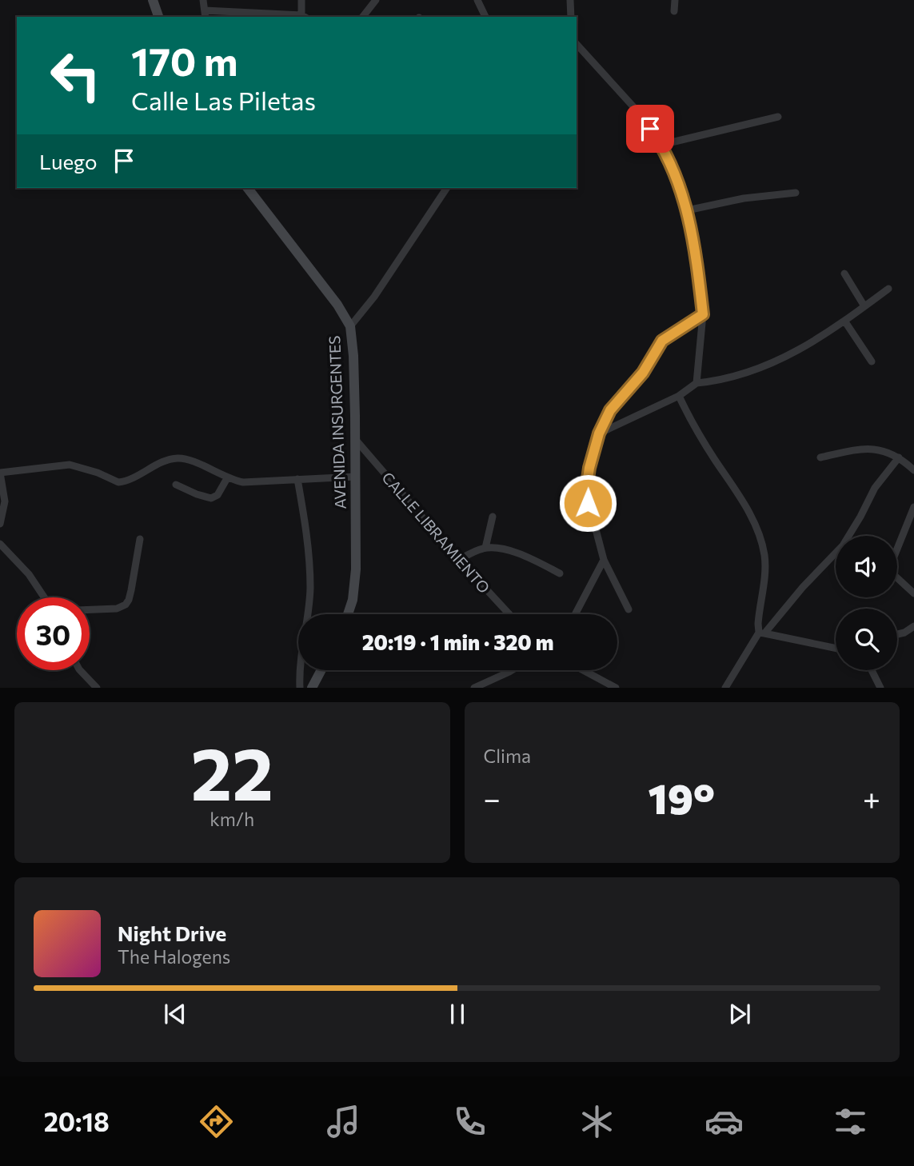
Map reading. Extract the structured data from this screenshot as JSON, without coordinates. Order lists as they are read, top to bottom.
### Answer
{
  "streets": {
    "main road": ["AVENIDA INSURGENTES"],
    "street": ["CALLE LIBRAMIENTO"]
  },
  "crossings": [
    ["AVENIDA INSURGENTES", "CALLE LIBRAMIENTO"]
  ],
  "page": {
    "turn": ["170 m", "Calle Las Piletas"],
    "then": "Luego",
    "limit": "30",
    "trip": "20:19 · 1 min · 320 m",
    "tile": [
      ["22", "km/h"],
      "Clima"
    ],
    "heat": ["−", "19°", "+"],
    "song": ["Night Drive", "The Halogens"],
    "tabs": "20:18"
  }
}
